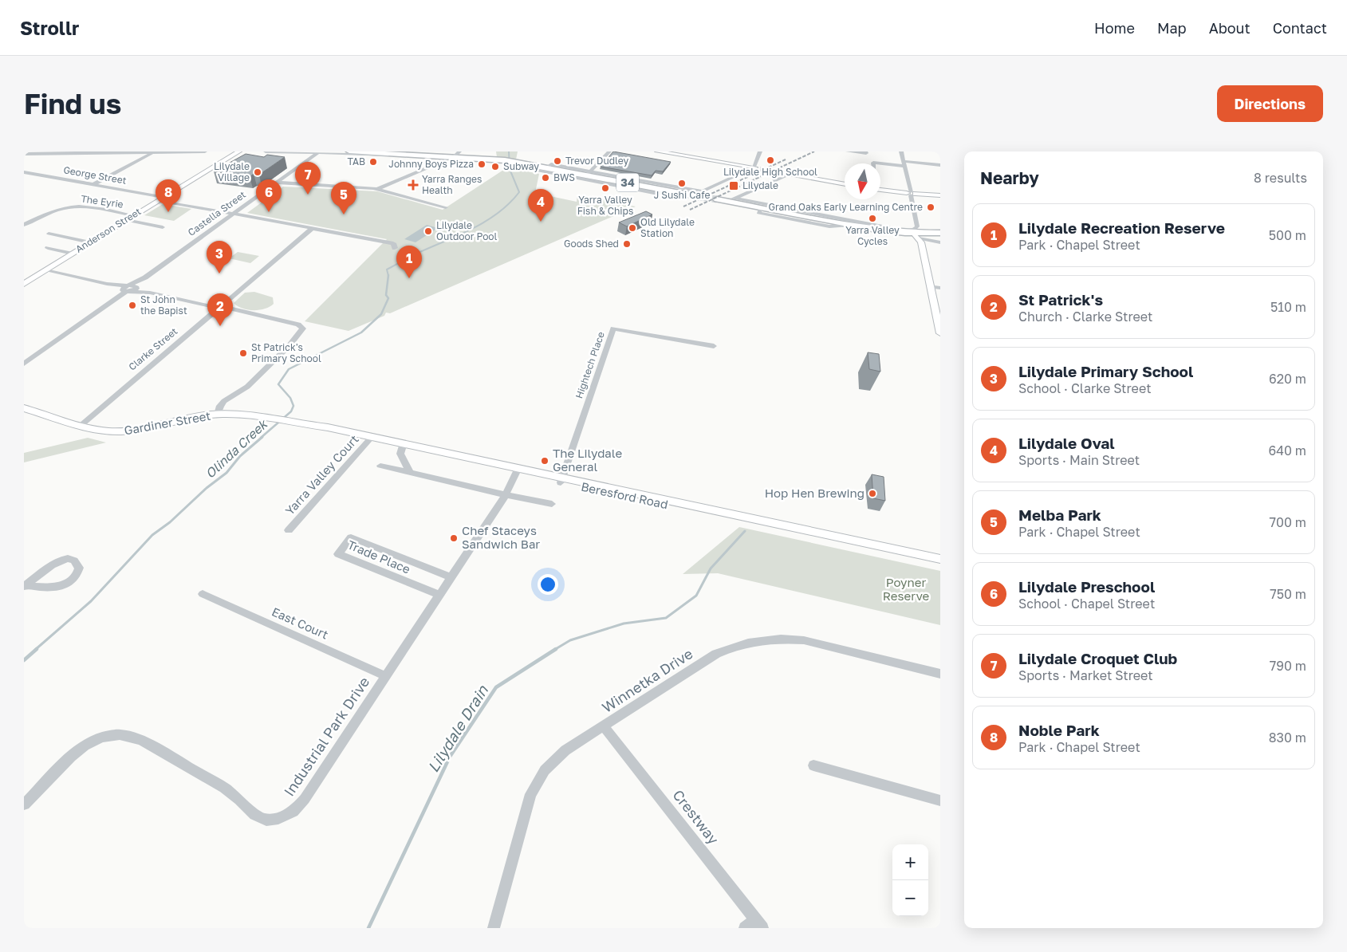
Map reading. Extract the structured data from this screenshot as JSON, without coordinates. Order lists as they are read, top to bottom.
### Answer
{
  "streets": {
    "highway": ["34"],
    "main road": ["Anderson Street", "Gardiner Street", "Beresford Road"],
    "street": [
      "George Street",
      "The Eyrie",
      "Castella Street",
      "Clarke Street",
      "Hightech Place",
      "Yarra Valley Court",
      "Trade Place",
      "East Court",
      "Winnetka Drive",
      "Industrial Park Drive",
      "Crestway"
    ]
  },
  "crossings": [
    ["George Street", "Castella Street"],
    ["George Street", "Anderson Street"],
    ["George Street", "Clarke Street"],
    ["The Eyrie", "Anderson Street"],
    ["Clarke Street", "Gardiner Street"],
    ["Hightech Place", "Beresford Road"],
    ["Gardiner Street", "Beresford Road"],
    ["Yarra Valley Court", "Beresford Road"],
    ["Beresford Road", "Industrial Park Drive"],
    ["Trade Place", "Industrial Park Drive"],
    ["East Court", "Industrial Park Drive"],
    ["Winnetka Drive", "Crestway"]
  ],
  "water": ["Olinda Creek", "Lilydale Drain"],
  "parks": ["Poyner Reserve"],
  "places": {
    "other": [
      "Lilydale High School",
      "Trevor Dudley",
      "TAB",
      "Johnny Boys Pizza",
      "Subway",
      "Lilydale Village",
      "BWS",
      "J Sushi Cafe",
      "Yarra Valley Fish & Chips",
      "Grand Oaks Early Learning Centre",
      "Yarra Valley Cycles",
      "Old Lilydale Station",
      "Lilydale Outdoor Pool",
      "Goods Shed",
      "St John the Bapist",
      "St Patrick's Primary School",
      "The Lilydale General",
      "Hop Hen Brewing",
      "Chef Staceys Sandwich Bar"
    ],
    "health": ["Yarra Ranges Health"],
    "transit": ["Lilydale"]
  },
  "north": "bottom",
  "page": {
    "header": "Strollr",
    "nav": [
      "Home",
      "Map",
      "About",
      "Contact"
    ],
    "buttons": "Directions",
    "title": "Find us",
    "heading": ["Nearby", "8 results"],
    "pins": [
      "7",
      "6",
      "8",
      "5",
      "4",
      "3",
      "1",
      "2"
    ],
    "list": [
      {
        "mark": "1",
        "name": "Lilydale Recreation Reserve",
        "note": "Park · Chapel Street",
        "value": "500 m"
      },
      {
        "mark": "2",
        "name": "St Patrick's",
        "note": "Church · Clarke Street",
        "value": "510 m"
      },
      {
        "mark": "3",
        "name": "Lilydale Primary School",
        "note": "School · Clarke Street",
        "value": "620 m"
      },
      {
        "mark": "4",
        "name": "Lilydale Oval",
        "note": "Sports · Main Street",
        "value": "640 m"
      },
      {
        "mark": "5",
        "name": "Melba Park",
        "note": "Park · Chapel Street",
        "value": "700 m"
      },
      {
        "mark": "6",
        "name": "Lilydale Preschool",
        "note": "School · Chapel Street",
        "value": "750 m"
      },
      {
        "mark": "7",
        "name": "Lilydale Croquet Club",
        "note": "Sports · Market Street",
        "value": "790 m"
      },
      {
        "mark": "8",
        "name": "Noble Park",
        "note": "Park · Chapel Street",
        "value": "830 m"
      }
    ],
    "map_buttons": ["+", "−"]
  }
}
